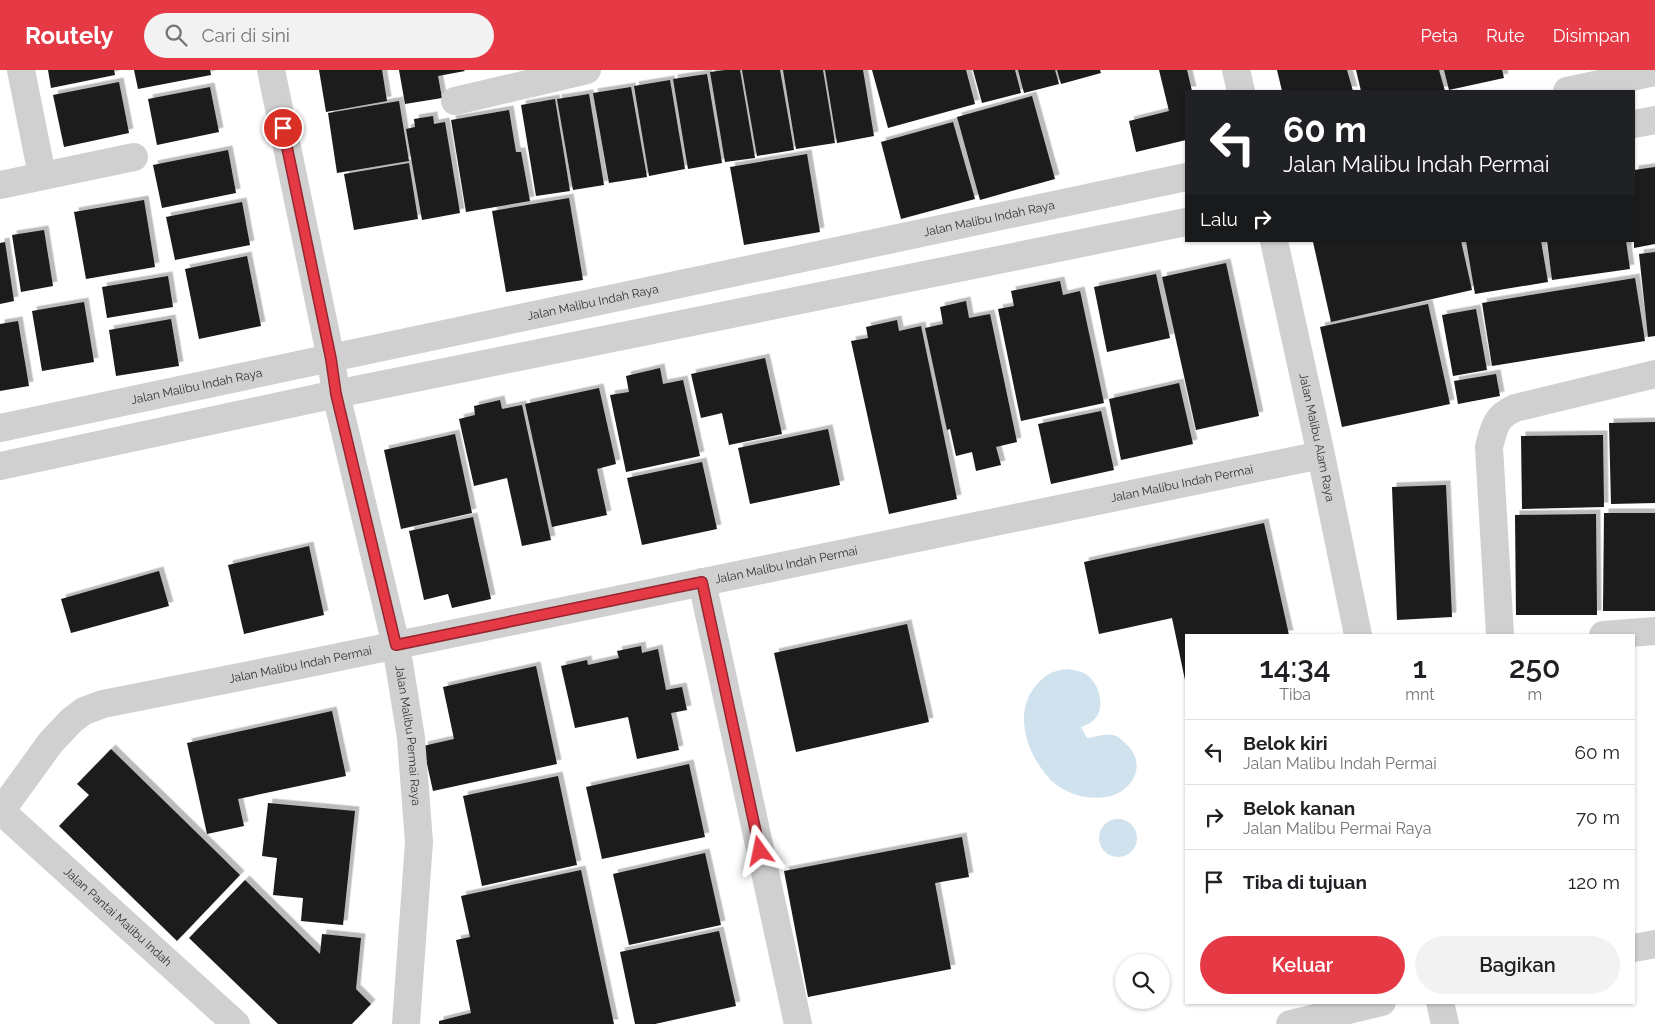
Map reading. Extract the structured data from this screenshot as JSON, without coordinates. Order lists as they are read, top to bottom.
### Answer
{
  "streets": {
    "street": [
      "Jalan Malibu Indah Raya",
      "Jalan Malibu Alam Raya",
      "Jalan Malibu Indah Permai",
      "Jalan Malibu Permai Raya",
      "Jalan Pantai Malibu Indah"
    ]
  },
  "crossings": [
    ["Jalan Malibu Indah Raya", "Jalan Malibu Permai Raya"],
    ["Jalan Malibu Alam Raya", "Jalan Malibu Indah Permai"],
    ["Jalan Malibu Indah Permai", "Jalan Malibu Permai Raya"],
    ["Jalan Malibu Indah Permai", "Jalan Pantai Malibu Indah"]
  ],
  "page": {
    "header": "Routely",
    "search": "Cari di sini",
    "nav": ["Peta", "Rute", "Disimpan"],
    "turn": ["60 m", "Jalan Malibu Indah Permai"],
    "then": "Lalu",
    "eta": [
      "14:34",
      "Tiba",
      "1",
      "mnt",
      "250",
      "m"
    ],
    "list": [
      {
        "name": "Belok kiri",
        "note": "Jalan Malibu Indah Permai",
        "value": "60 m"
      },
      {
        "name": "Belok kanan",
        "note": "Jalan Malibu Permai Raya",
        "value": "70 m"
      },
      {
        "name": "Tiba di tujuan",
        "value": "120 m"
      }
    ],
    "buttons": ["Keluar", "Bagikan"]
  }
}
